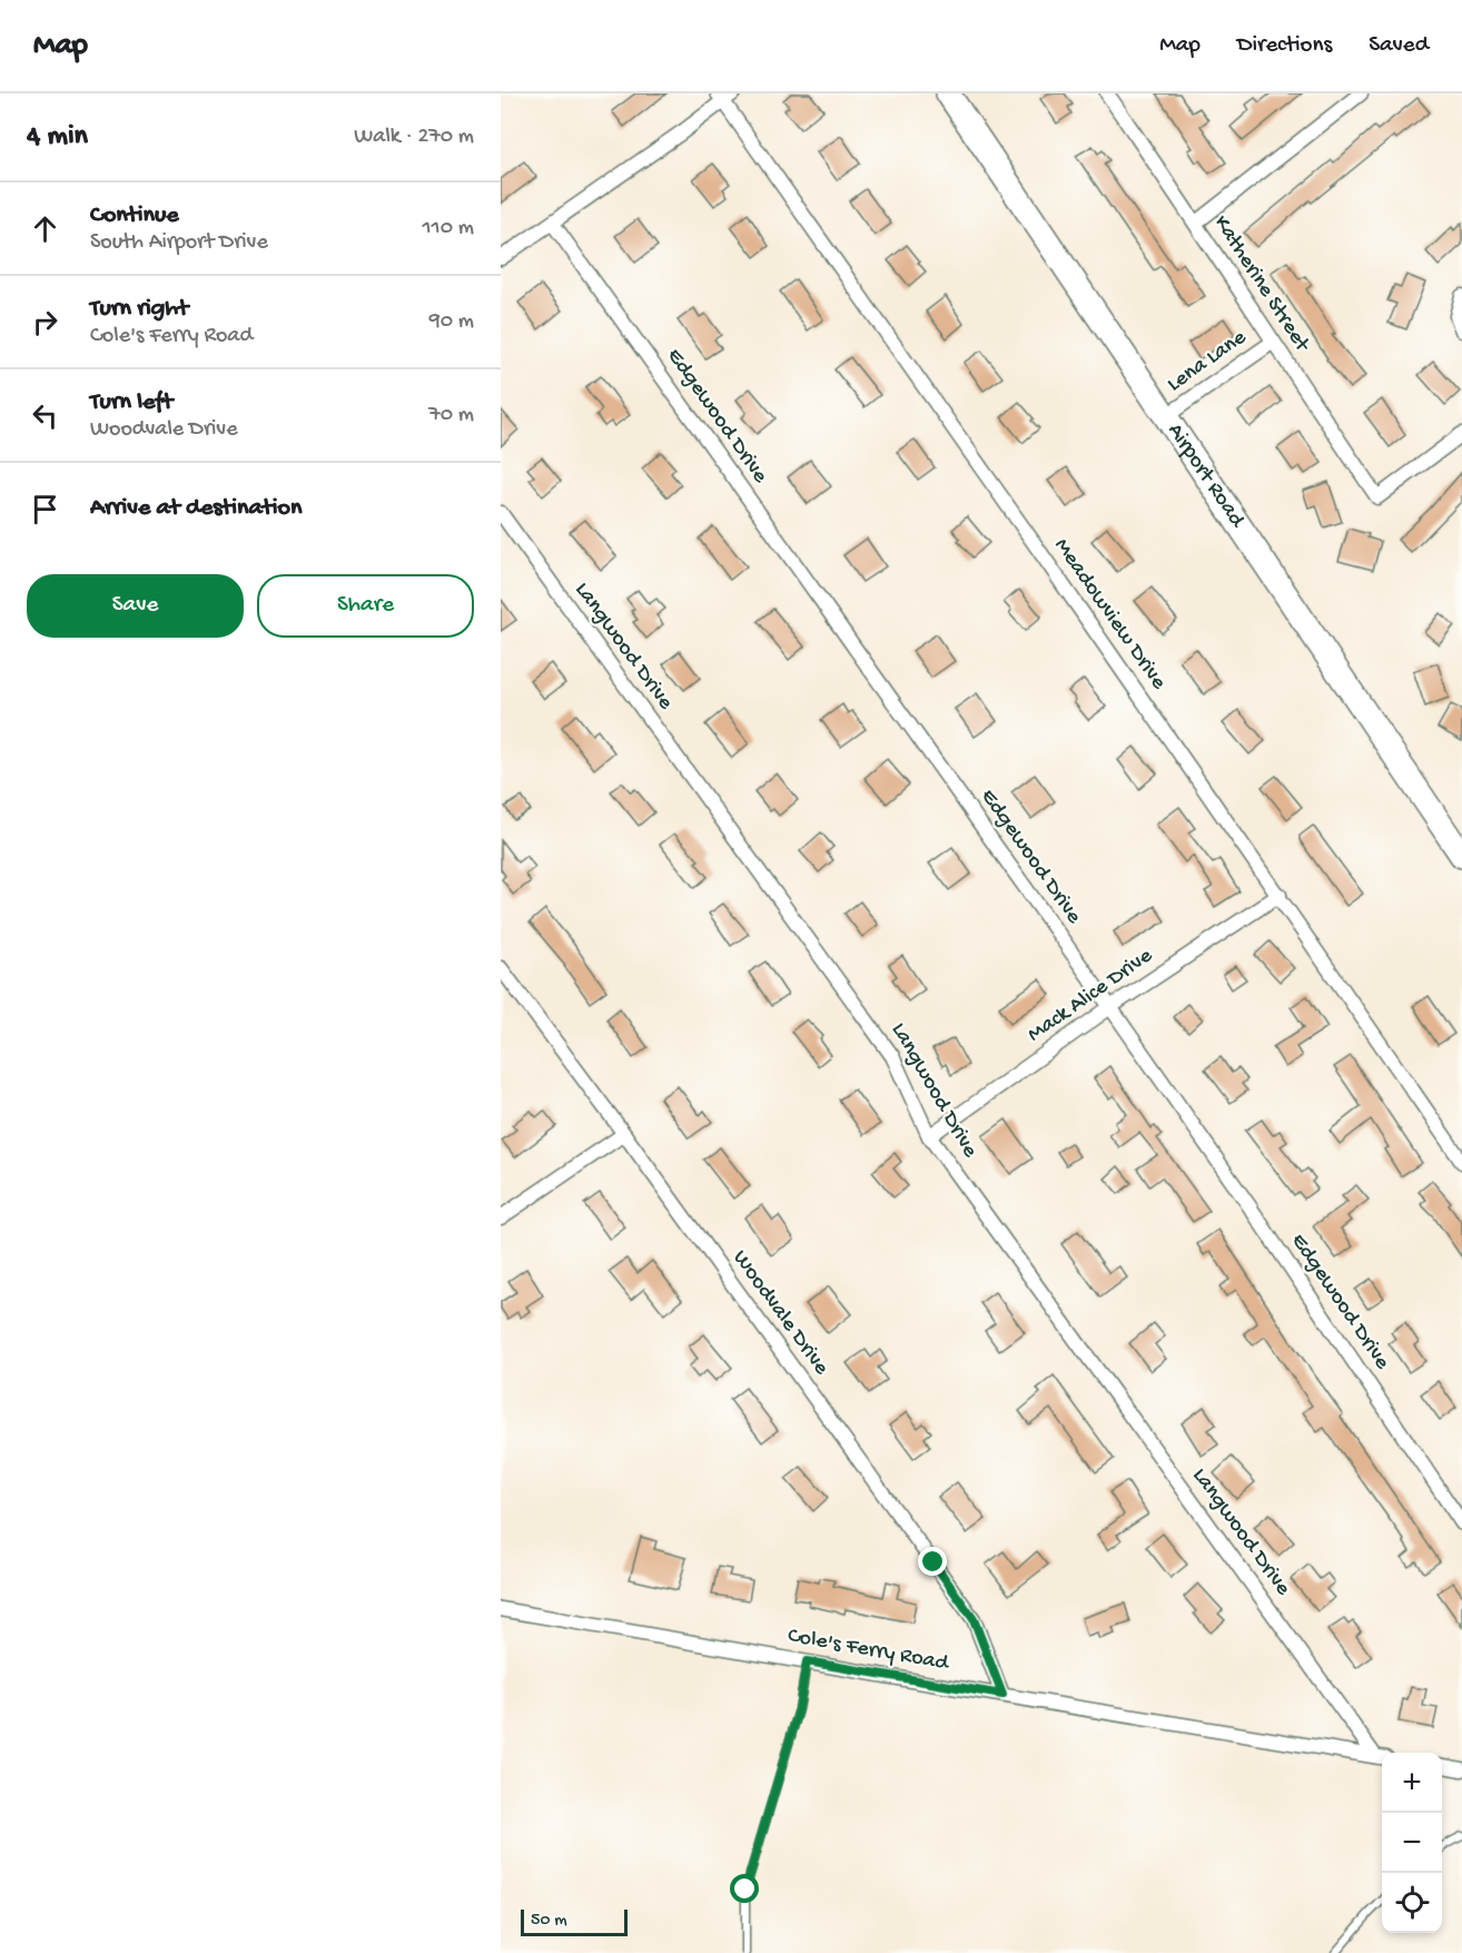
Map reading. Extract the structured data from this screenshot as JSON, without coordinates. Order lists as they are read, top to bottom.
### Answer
{
  "streets": {
    "highway": ["Airport Road"],
    "street": [
      "Katherine Street",
      "Lena Lane",
      "Edgewood Drive",
      "Meadowview Drive",
      "Langwood Drive",
      "Mack Alice Drive",
      "Woodvale Drive",
      "Cole's Ferry Road"
    ]
  },
  "crossings": [
    ["Katherine Street", "Lena Lane"],
    ["Lena Lane", "Airport Road"],
    ["Edgewood Drive", "Mack Alice Drive"],
    ["Meadowview Drive", "Mack Alice Drive"],
    ["Langwood Drive", "Mack Alice Drive"],
    ["Langwood Drive", "Cole's Ferry Road"],
    ["Woodvale Drive", "Cole's Ferry Road"]
  ],
  "scale_bar": "50 m",
  "page": {
    "header": "Map",
    "nav": ["Map", "Directions", "Saved"],
    "heading": ["4 min", "Walk · 270 m"],
    "list": [
      ["Continue", "South Airport Drive", "110 m"],
      ["Turn right", "Cole's Ferry Road", "90 m"],
      ["Turn left", "Woodvale Drive", "70 m"],
      "Arrive at destination"
    ],
    "buttons": ["Save", "Share"],
    "map_buttons": ["+", "−"],
    "scale": "50 m"
  }
}
